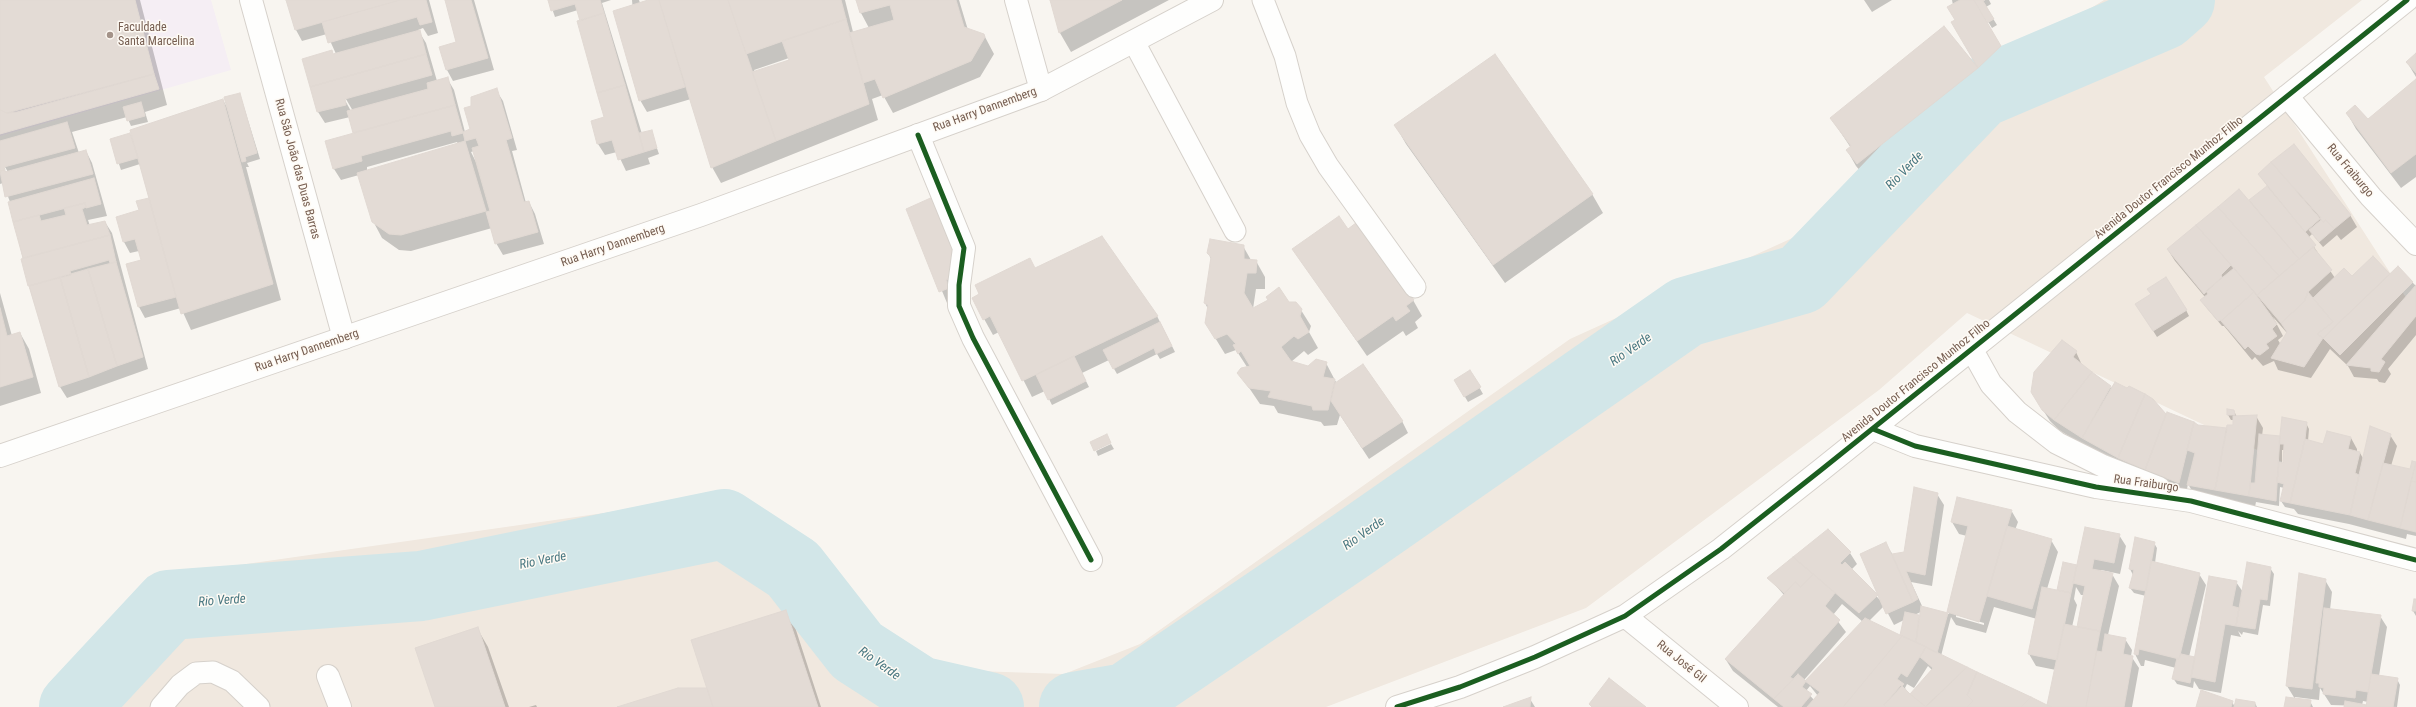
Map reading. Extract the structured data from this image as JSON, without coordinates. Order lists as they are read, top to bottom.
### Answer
{
  "streets": {
    "street": [
      "Rua Harry Dannemberg",
      "Rua São João das Duas Barras",
      "Rua Fraiburgo",
      "Avenida Doutor Francisco Munhoz Filho",
      "Rua José Gil"
    ]
  },
  "crossings": [
    ["Rua Harry Dannemberg", "Rua São João das Duas Barras"],
    ["Rua Fraiburgo", "Avenida Doutor Francisco Munhoz Filho"],
    ["Avenida Doutor Francisco Munhoz Filho", "Rua José Gil"]
  ],
  "water": ["Rio Verde"],
  "places": ["Faculdade Santa Marcelina"]
}
